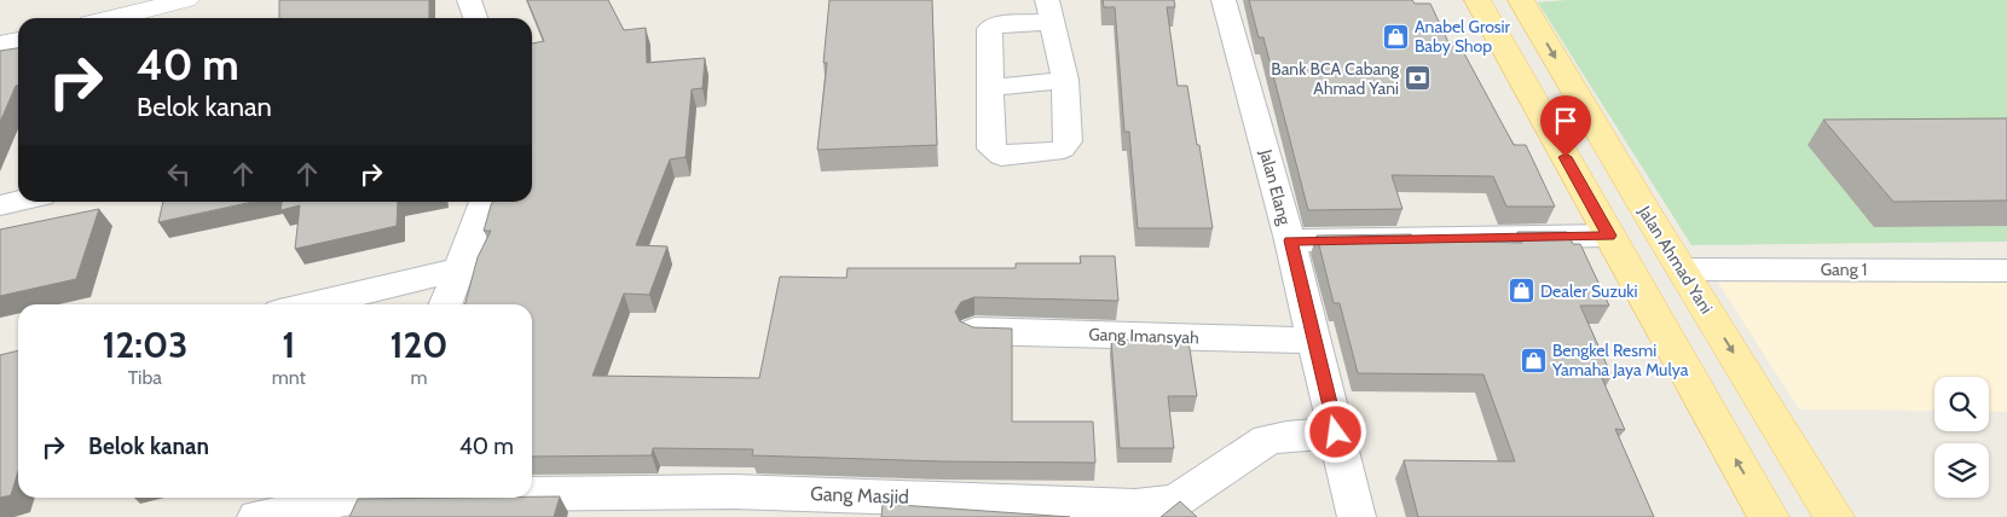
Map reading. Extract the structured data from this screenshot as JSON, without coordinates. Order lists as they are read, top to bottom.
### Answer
{
  "streets": {
    "main road": ["Jalan Ahmad Yani"],
    "street": [
      "Jalan Elang",
      "Gang 1",
      "Gang Imansyah",
      "Gang Masjid"
    ]
  },
  "crossings": [
    ["Jalan Elang", "Gang Imansyah"],
    ["Jalan Elang", "Gang Masjid"],
    ["Jalan Ahmad Yani", "Gang 1"]
  ],
  "places": {
    "shop": ["Anabel Grosir Baby Shop", "Dealer Suzuki", "Bengkel Resmi Yamaha Jaya Mulya"],
    "bank": ["Bank BCA Cabang Ahmad Yani"]
  },
  "page": {
    "turn": ["40 m", "Belok kanan"],
    "eta": [
      "12:03",
      "Tiba",
      "1",
      "mnt",
      "120",
      "m"
    ],
    "list": [
      {
        "name": "Belok kanan",
        "value": "40 m"
      }
    ]
  }
}
